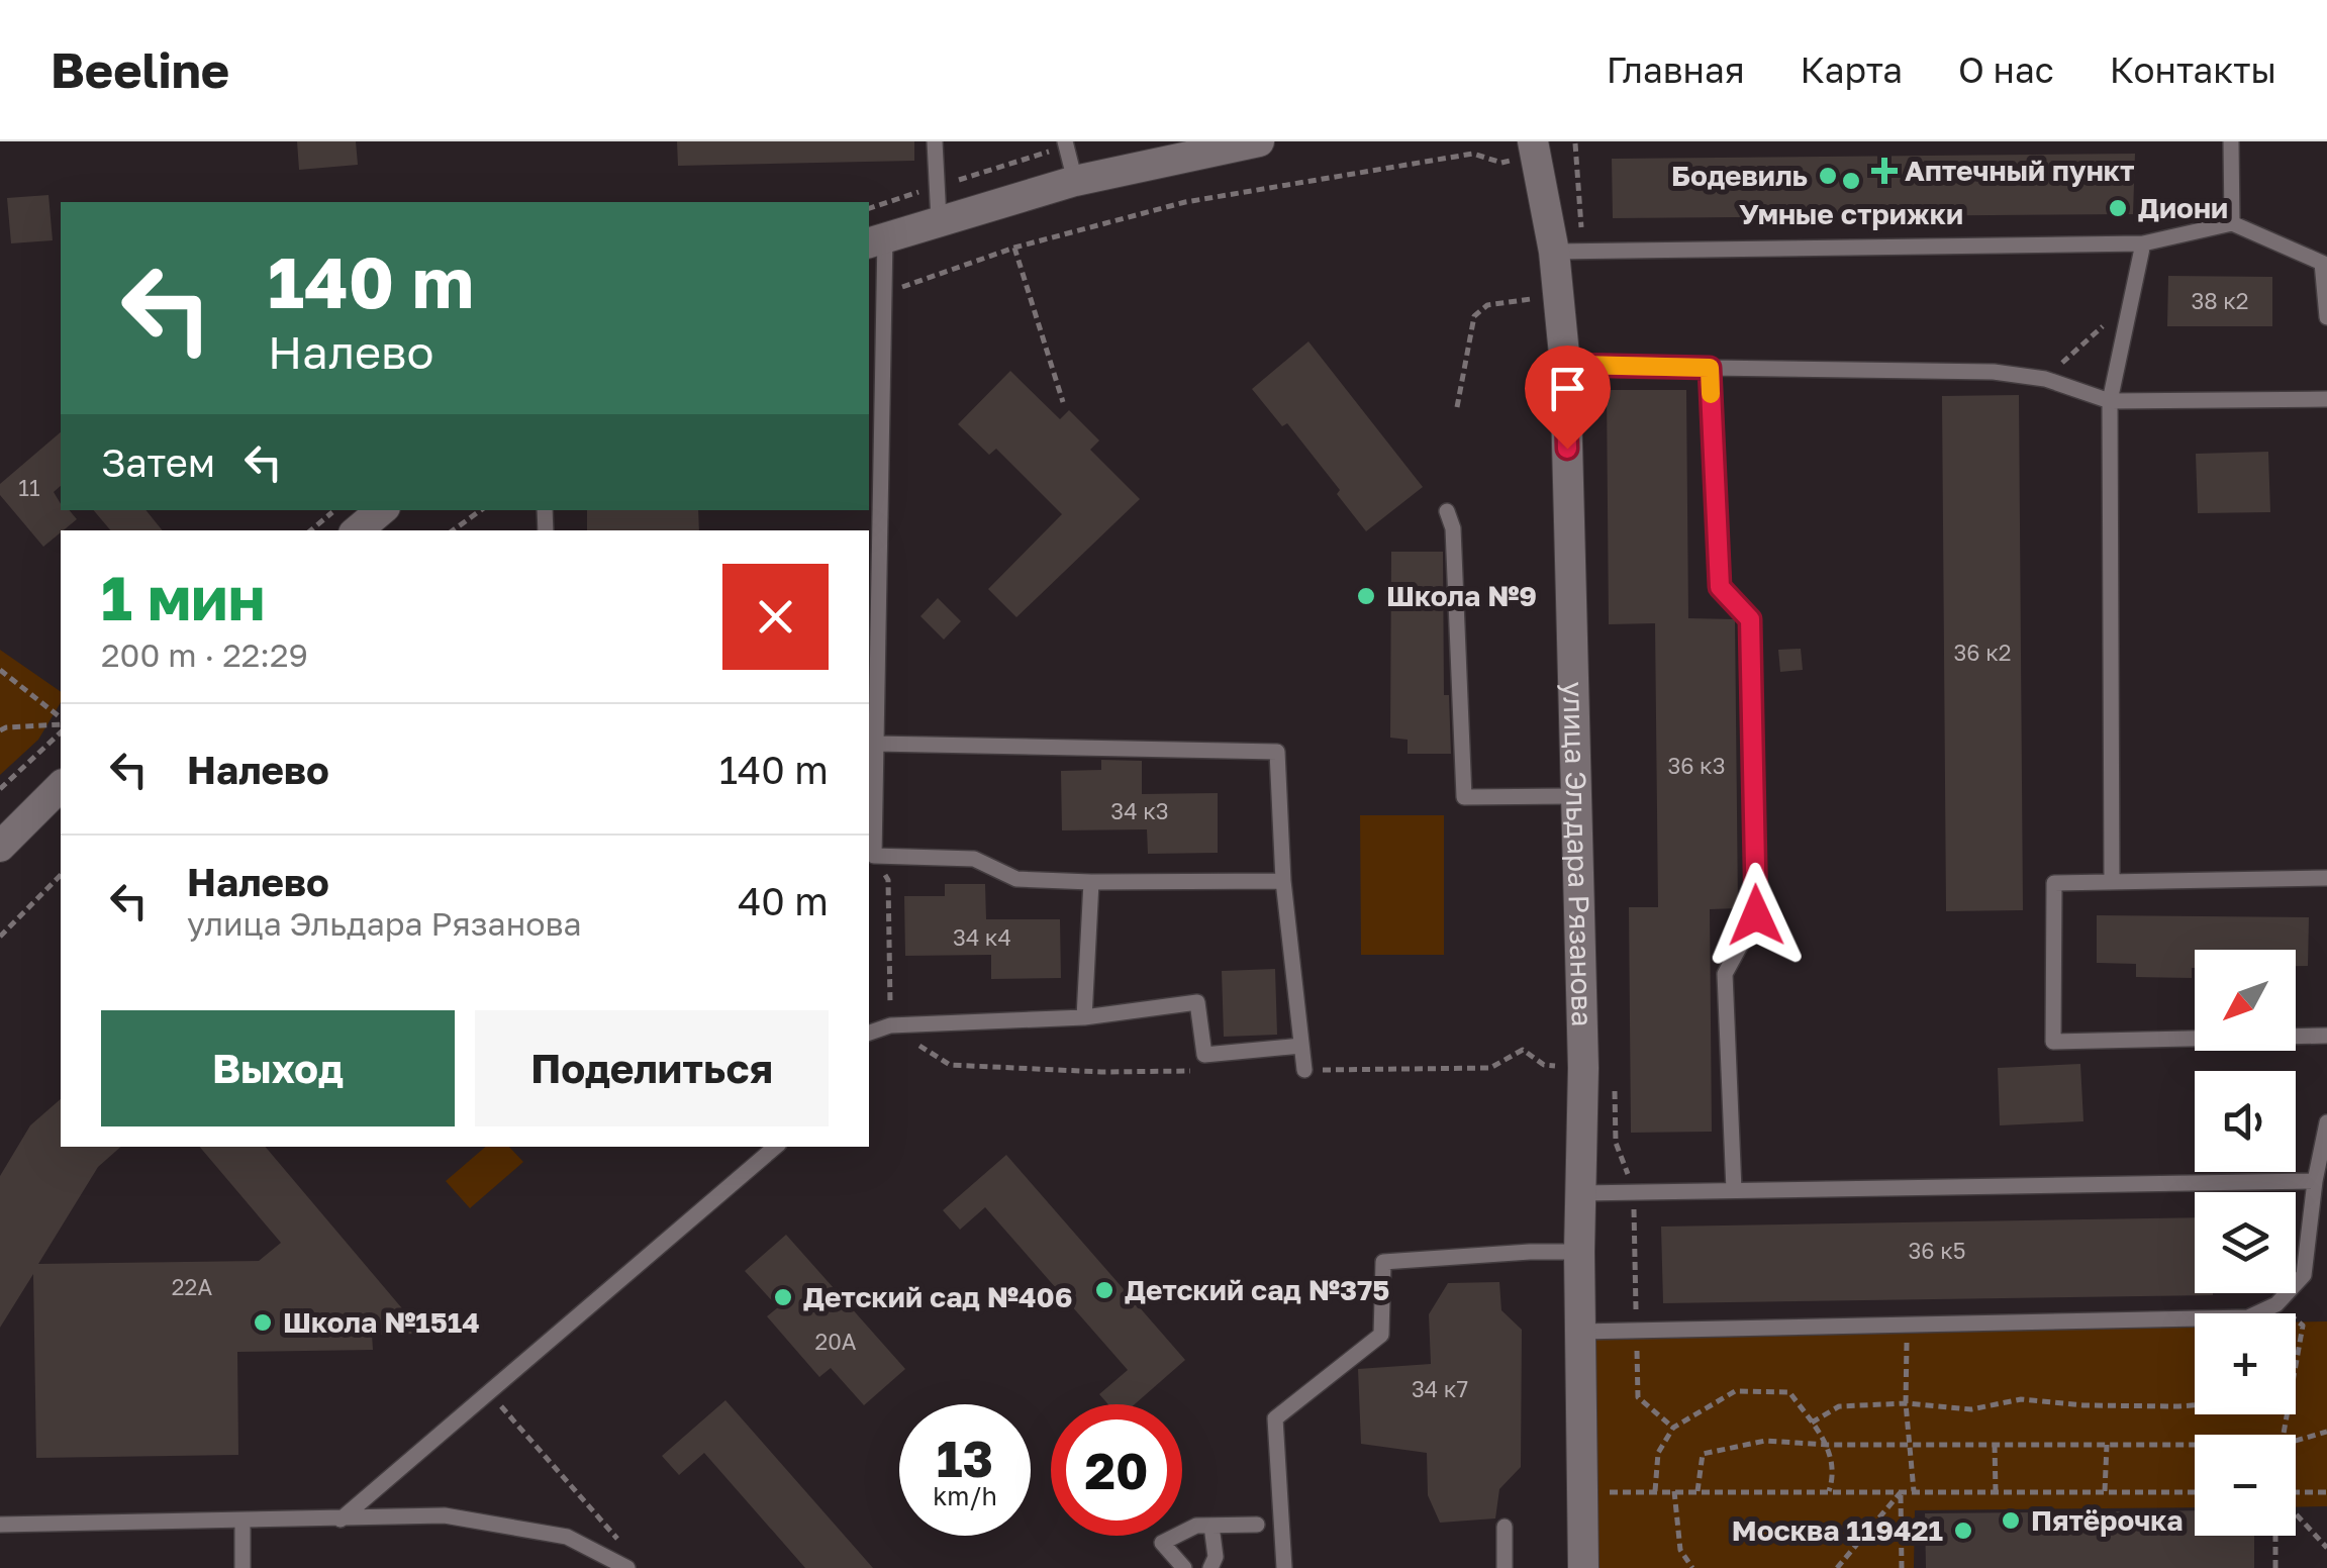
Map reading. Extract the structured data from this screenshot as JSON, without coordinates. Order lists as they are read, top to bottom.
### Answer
{
  "streets": {
    "street": ["улица Эльдара Рязанова"]
  },
  "places": {
    "health": ["Аптечный пункт"],
    "other": [
      "Бодевиль",
      "Умные стрижки",
      "Диони",
      "Школа №9",
      "Детский сад №375",
      "Детский сад №406",
      "Школа №1514",
      "Пятёрочка",
      "Москва 119421"
    ]
  },
  "house_numbers": [
    "38 к2",
    "11",
    "36 к2",
    "36 к3",
    "34 к3",
    "34 к4",
    "36 к5",
    "22А",
    "20А",
    "34 к7"
  ],
  "north": "bottom left",
  "page": {
    "header": "Beeline",
    "nav": [
      "Главная",
      "Карта",
      "О нас",
      "Контакты"
    ],
    "turn": ["140 m", "Налево"],
    "then": "Затем",
    "heading": ["1 мин", "200 m · 22:29"],
    "list": [
      {
        "name": "Налево",
        "value": "140 m"
      },
      {
        "name": "Налево",
        "note": "улица Эльдара Рязанова",
        "value": "40 m"
      }
    ],
    "map_buttons": ["+", "−"],
    "buttons": ["Выход", "Поделиться"],
    "speed": "13 km/h",
    "limit": "20"
  }
}
